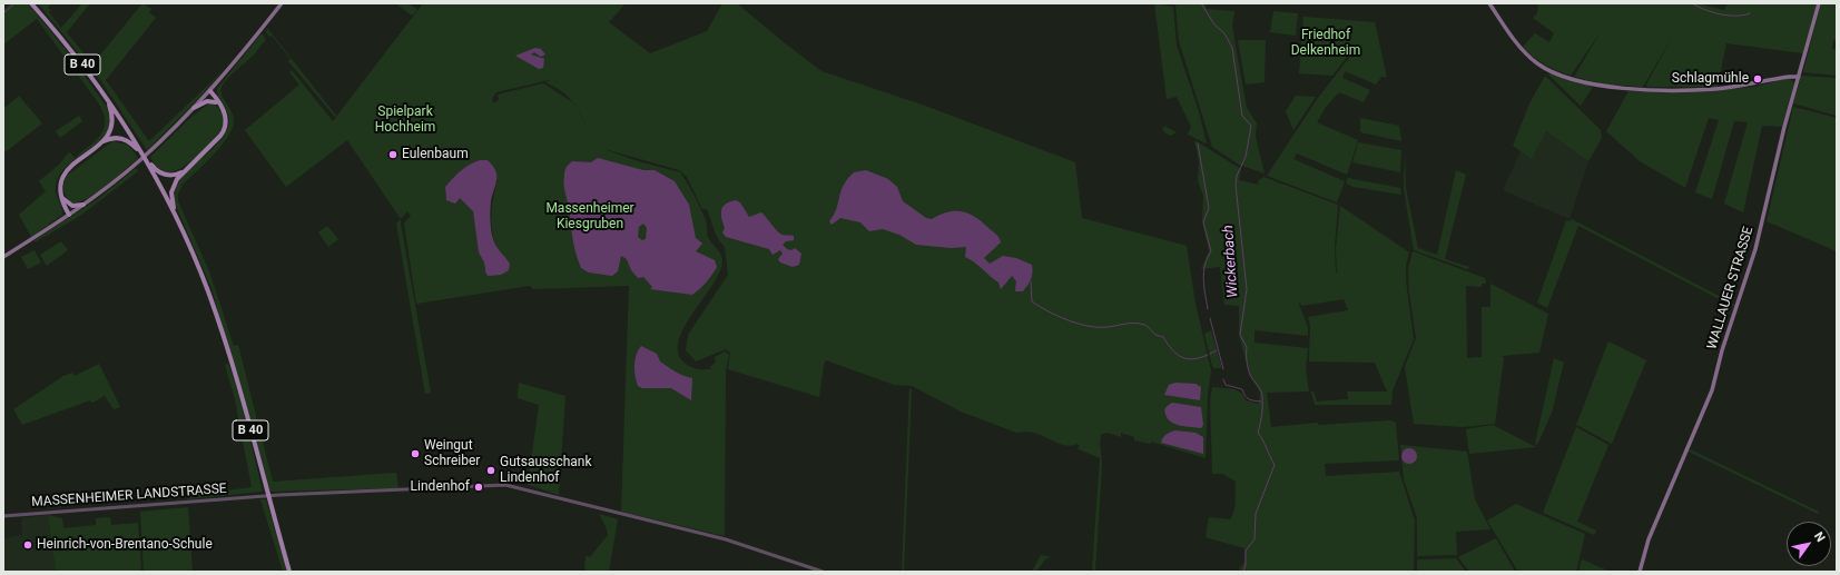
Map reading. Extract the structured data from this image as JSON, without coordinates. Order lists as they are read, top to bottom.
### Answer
{
  "streets": {
    "main road": ["B 40", "WALLAUER STRASSE"],
    "street": ["MASSENHEIMER LANDSTRASSE"]
  },
  "water": ["Wickerbach"],
  "parks": ["Friedhof Delkenheim", "Spielpark Hochheim", "Massenheimer Kiesgruben"],
  "places": [
    "Schlagmühle",
    "Eulenbaum",
    "Weingut Schreiber",
    "Gutsausschank Lindenhof",
    "Lindenhof",
    "Heinrich-von-Brentano-Schule"
  ],
  "north": "top right"
}
